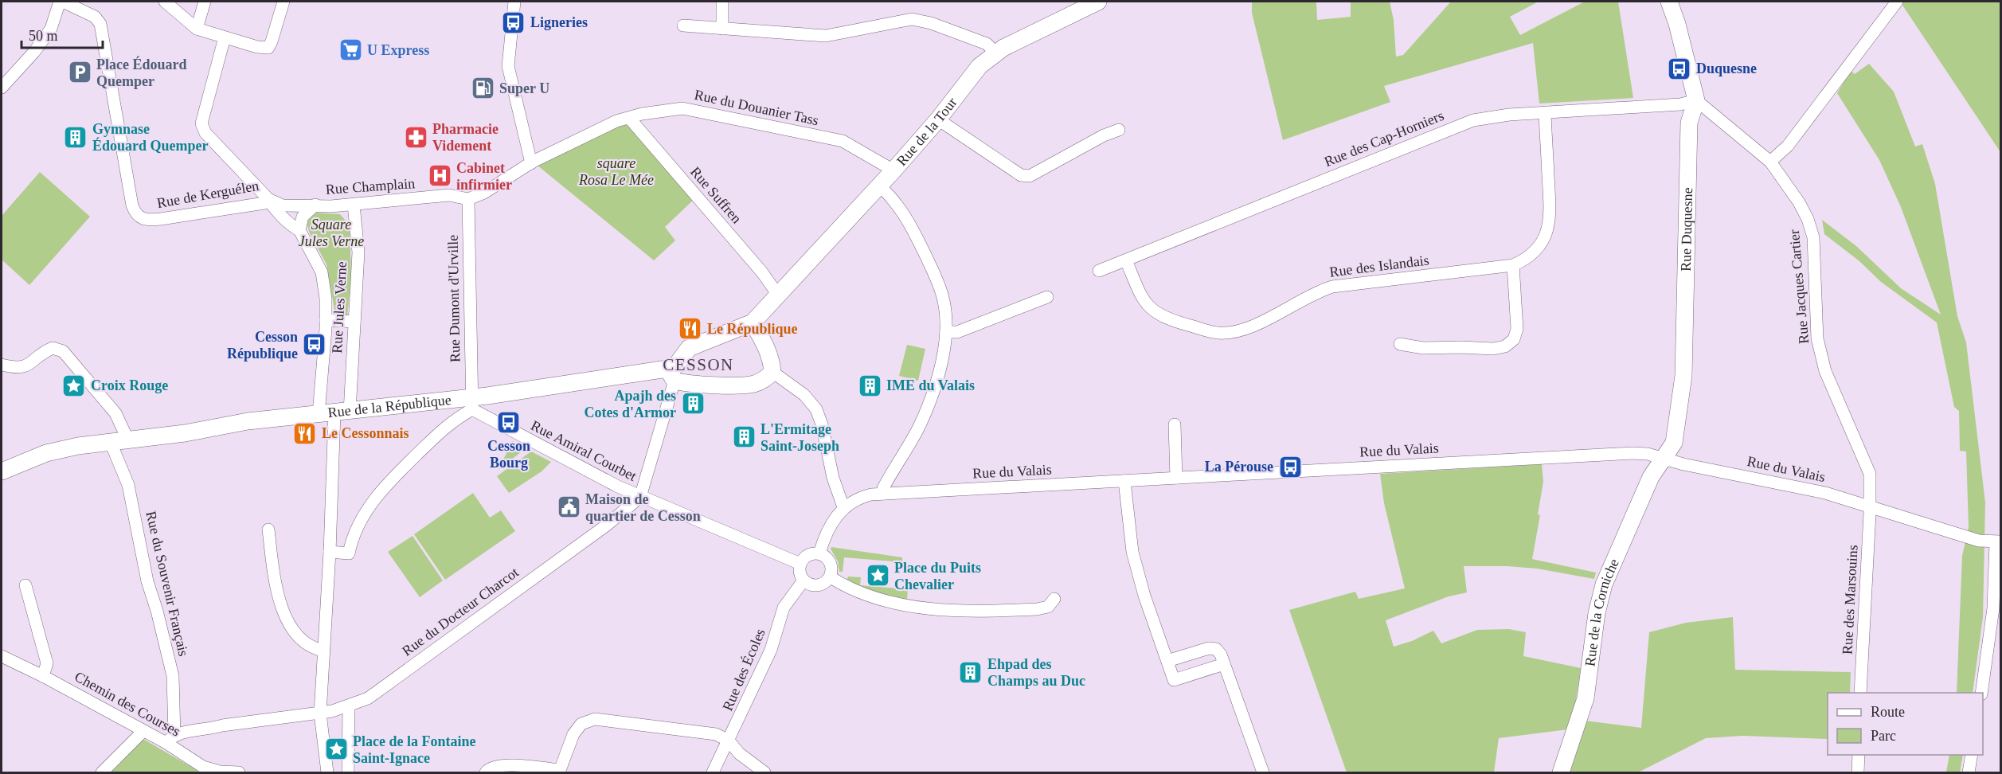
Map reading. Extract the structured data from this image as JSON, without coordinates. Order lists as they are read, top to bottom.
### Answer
{
  "streets": {
    "street": [
      "Rue du Douanier Tass",
      "Rue de la Tour",
      "Rue des Cap-Horniers",
      "Rue Champlain",
      "Rue de Kerguélen",
      "Rue Suffren",
      "Rue Duquesne",
      "Rue des Islandais",
      "Rue Jacques Cartier",
      "Rue Dumont d'Urville",
      "Rue Jules Verne",
      "Rue de la République",
      "Rue du Valais",
      "Rue Amiral Courbet",
      "Rue du Souvenir Français",
      "Rue des Marsouins",
      "Rue du Docteur Charcot",
      "Rue de la Corniche",
      "Rue des Écoles",
      "Chemin des Courses"
    ]
  },
  "crossings": [
    ["Rue du Douanier Tass", "Rue de la Tour"],
    ["Rue du Douanier Tass", "Rue Suffren"],
    ["Rue de la Tour", "Rue Suffren"],
    ["Rue des Cap-Horniers", "Rue Duquesne"],
    ["Rue des Cap-Horniers", "Rue des Islandais"],
    ["Rue des Cap-Horniers", "Rue Jacques Cartier"],
    ["Rue Champlain", "Rue de Kerguélen"],
    ["Rue Champlain", "Rue Dumont d'Urville"],
    ["Rue Champlain", "Rue Jules Verne"],
    ["Rue de Kerguélen", "Rue Jules Verne"],
    ["Rue Duquesne", "Rue Jacques Cartier"],
    ["Rue Duquesne", "Rue du Valais"],
    ["Rue Duquesne", "Rue de la Corniche"],
    ["Rue Jacques Cartier", "Rue du Valais"],
    ["Rue Jacques Cartier", "Rue des Marsouins"],
    ["Rue Dumont d'Urville", "Rue de la République"],
    ["Rue Dumont d'Urville", "Rue Amiral Courbet"],
    ["Rue Jules Verne", "Rue de la République"],
    ["Rue de la République", "Rue Amiral Courbet"],
    ["Rue de la République", "Rue du Souvenir Français"],
    ["Rue du Valais", "Rue Amiral Courbet"],
    ["Rue du Valais", "Rue des Marsouins"],
    ["Rue du Valais", "Rue de la Corniche"],
    ["Rue du Valais", "Rue des Écoles"],
    ["Rue Amiral Courbet", "Rue du Docteur Charcot"],
    ["Rue Amiral Courbet", "Rue des Écoles"],
    ["Rue du Souvenir Français", "Rue du Docteur Charcot"],
    ["Rue du Souvenir Français", "Chemin des Courses"],
    ["Rue du Docteur Charcot", "Chemin des Courses"]
  ],
  "districts": ["CESSON"],
  "parks": ["square Rosa Le Mée", "Square Jules Verne"],
  "places": {
    "bus stop": [
      "Ligneries",
      "Duquesne",
      "Cesson République",
      "Cesson Bourg",
      "La Pérouse"
    ],
    "supermarket": ["U Express"],
    "parking": ["Place Édouard Quemper"],
    "fuel station": ["Super U"],
    "building": [
      "Gymnase Édouard Quemper",
      "IME du Valais",
      "Apajh des Cotes d'Armor",
      "L'Ermitage Saint-Joseph",
      "Ehpad des Champs au Duc"
    ],
    "pharmacy": ["Pharmacie Videment"],
    "hospital": ["Cabinet infirmier"],
    "restaurant": ["Le République", "Le Cessonnais"],
    "place": ["Croix Rouge", "Place du Puits Chevalier", "Place de la Fontaine Saint-Ignace"],
    "public building": ["Maison de quartier de Cesson"]
  },
  "legend": ["Route", "Parc"],
  "scale_bar": "50 m"
}
